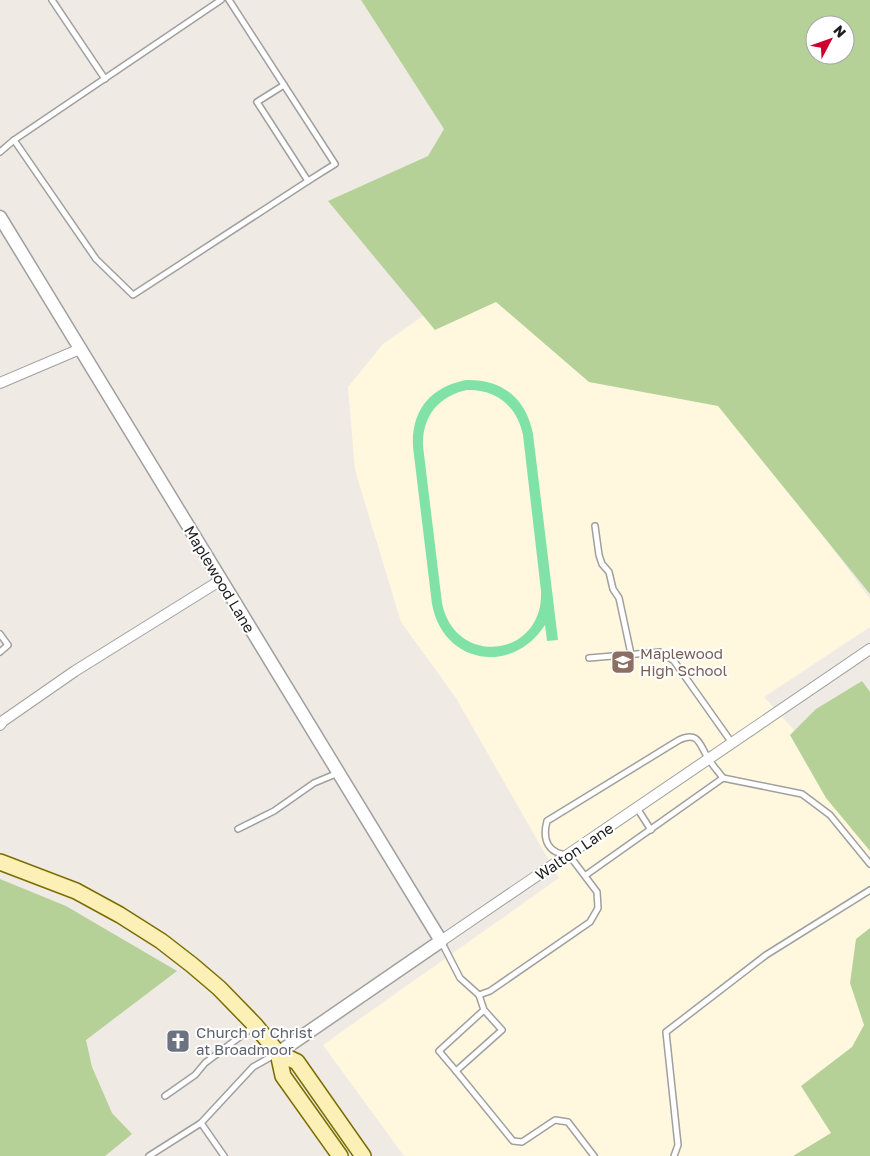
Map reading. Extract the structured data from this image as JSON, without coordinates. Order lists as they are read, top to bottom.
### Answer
{
  "streets": {
    "street": ["Maplewood Lane", "Walton Lane"]
  },
  "crossings": [
    ["Maplewood Lane", "Walton Lane"]
  ],
  "places": {
    "school or university": ["Maplewood High School"],
    "church": ["Church of Christ at Broadmoor"]
  },
  "north": "top right"
}
